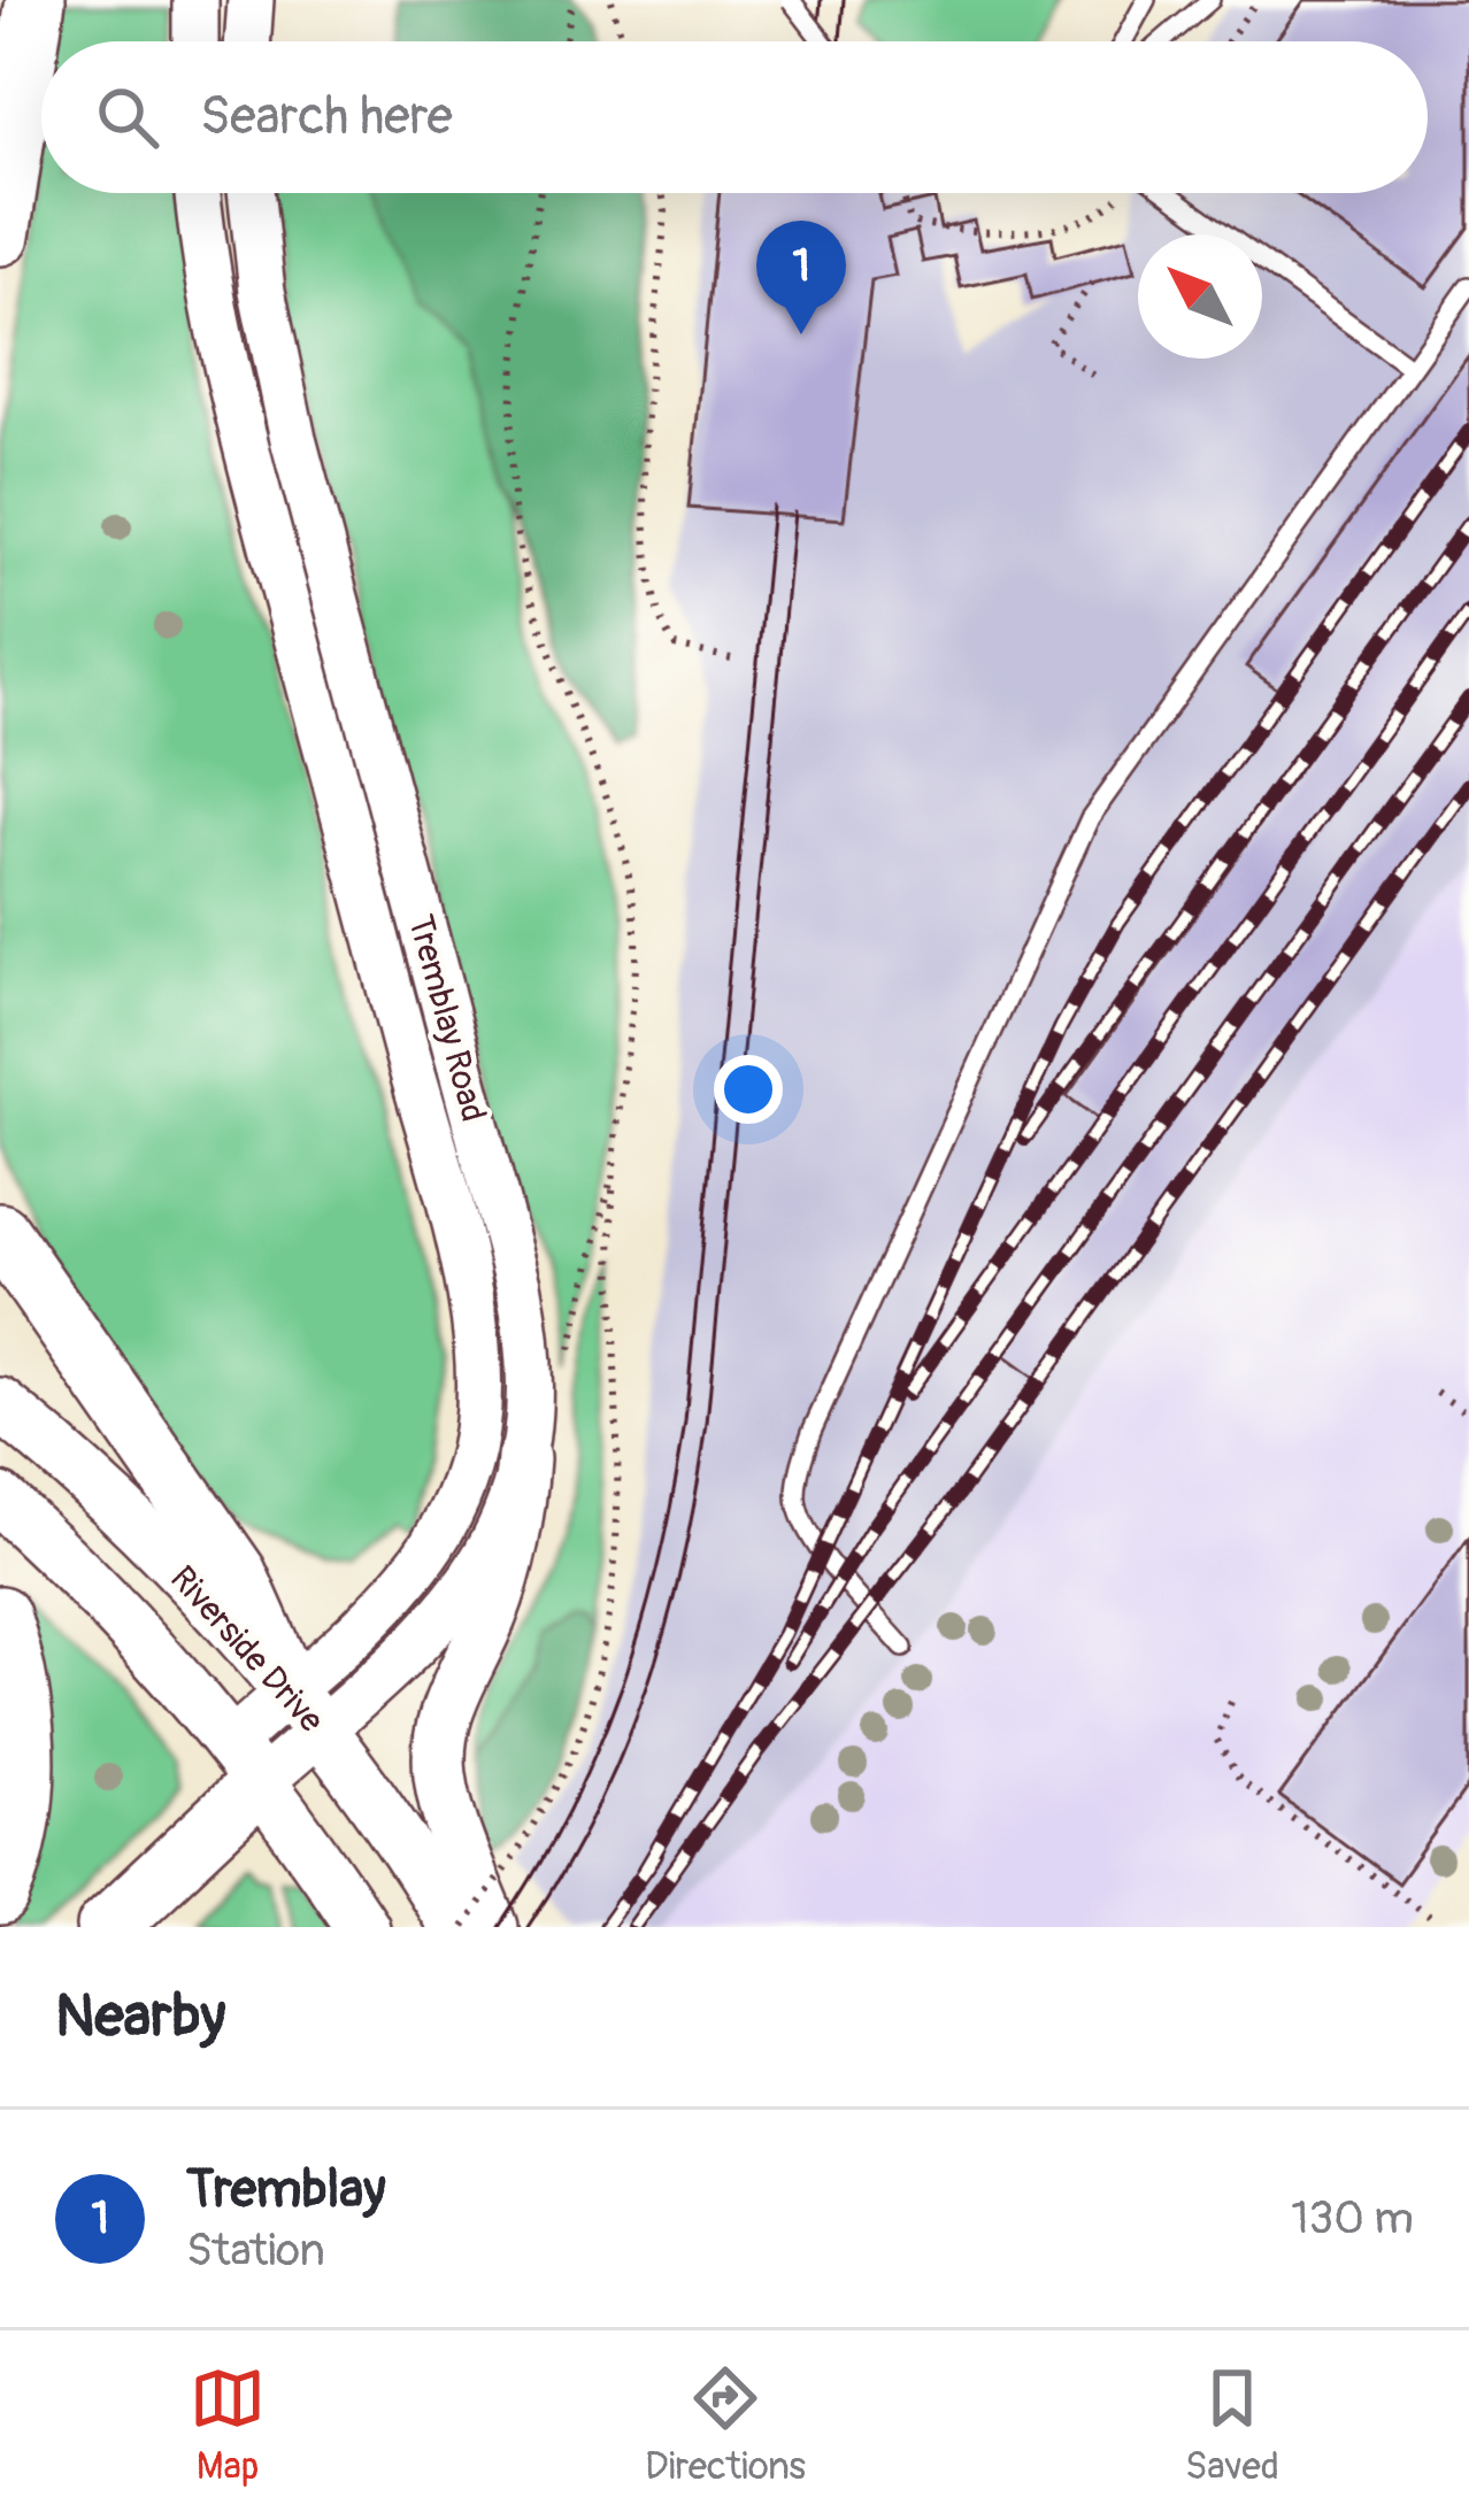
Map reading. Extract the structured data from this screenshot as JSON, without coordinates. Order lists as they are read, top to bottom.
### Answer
{
  "streets": {
    "main road": ["Riverside Drive"],
    "street": ["Tremblay Road"]
  },
  "crossings": [
    ["Tremblay Road", "Riverside Drive"]
  ],
  "north": "top left",
  "page": {
    "search": "Search here",
    "pins": "1",
    "heading": "Nearby",
    "list": [
      {
        "mark": "1",
        "name": "Tremblay",
        "note": "Station",
        "value": "130 m"
      }
    ],
    "nav": ["Map", "Directions", "Saved"]
  }
}
